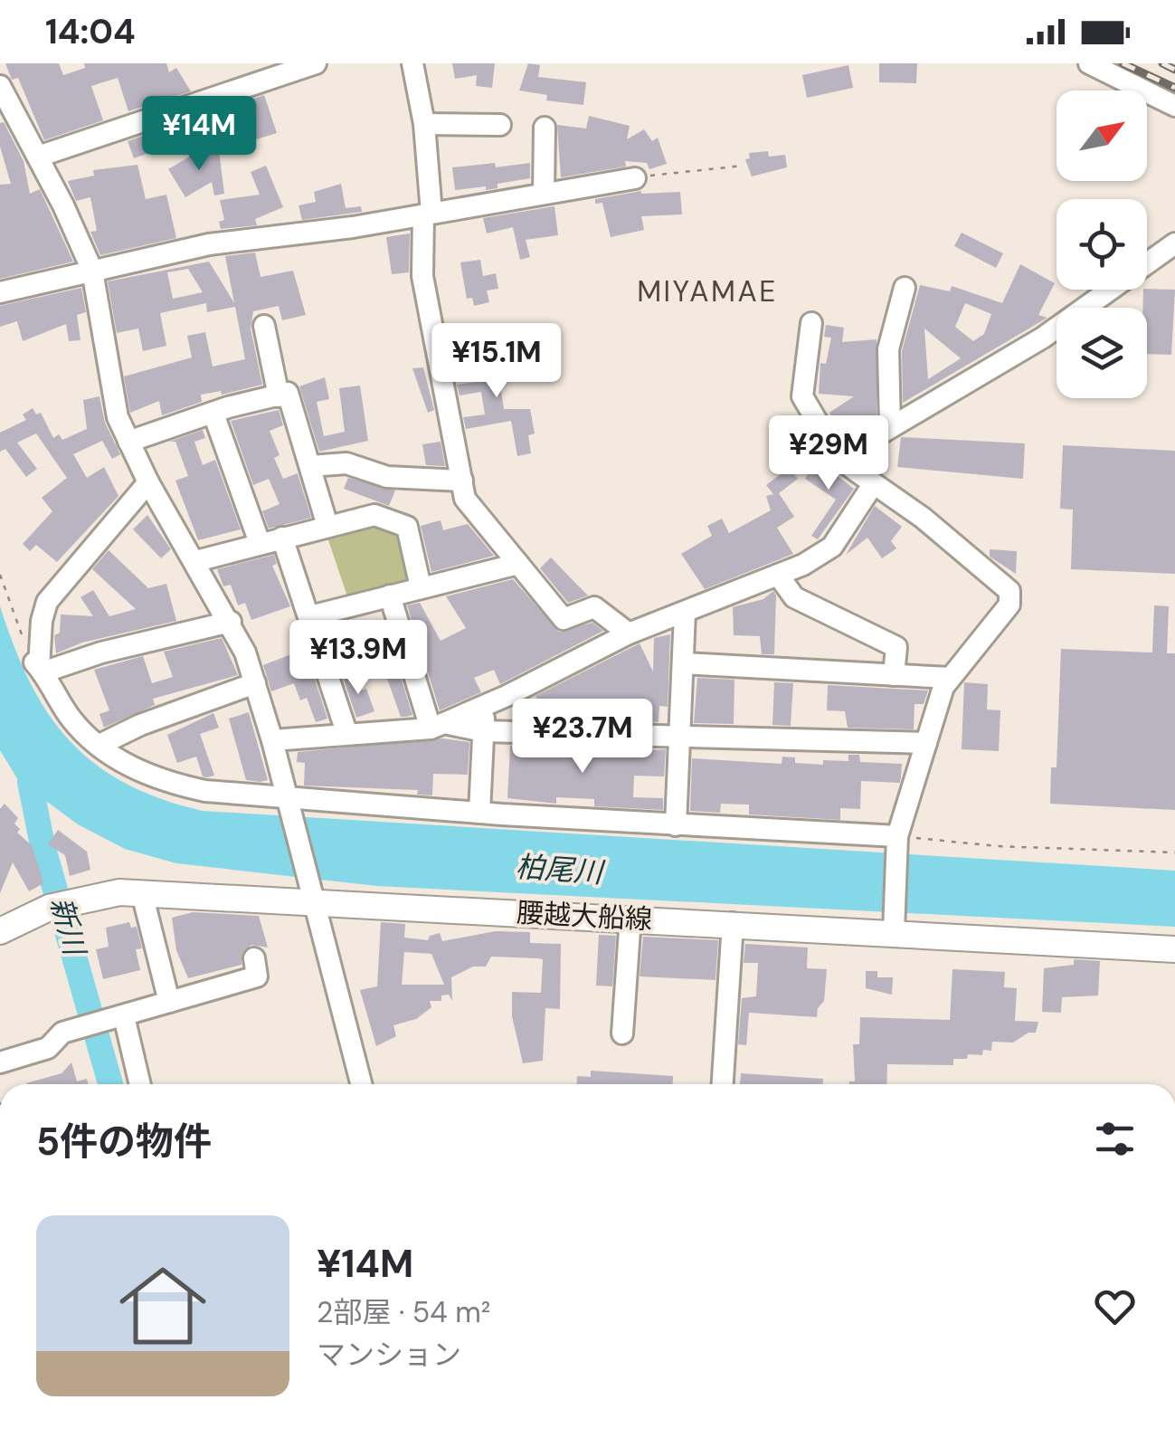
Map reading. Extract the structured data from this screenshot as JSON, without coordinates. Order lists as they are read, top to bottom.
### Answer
{
  "streets": {
    "main road": ["腰越大船線"]
  },
  "districts": ["MIYAMAE"],
  "water": ["柏尾川", "新川"],
  "north": "top right",
  "page": {
    "status": "14:04",
    "price": [
      "¥14M",
      "¥15.1M",
      "¥29M",
      "¥13.9M",
      "¥23.7M"
    ],
    "heading": "5件の物件",
    "list": [
      {
        "name": "¥14M",
        "note": "2部屋 · 54 m² · マンション"
      }
    ]
  }
}
